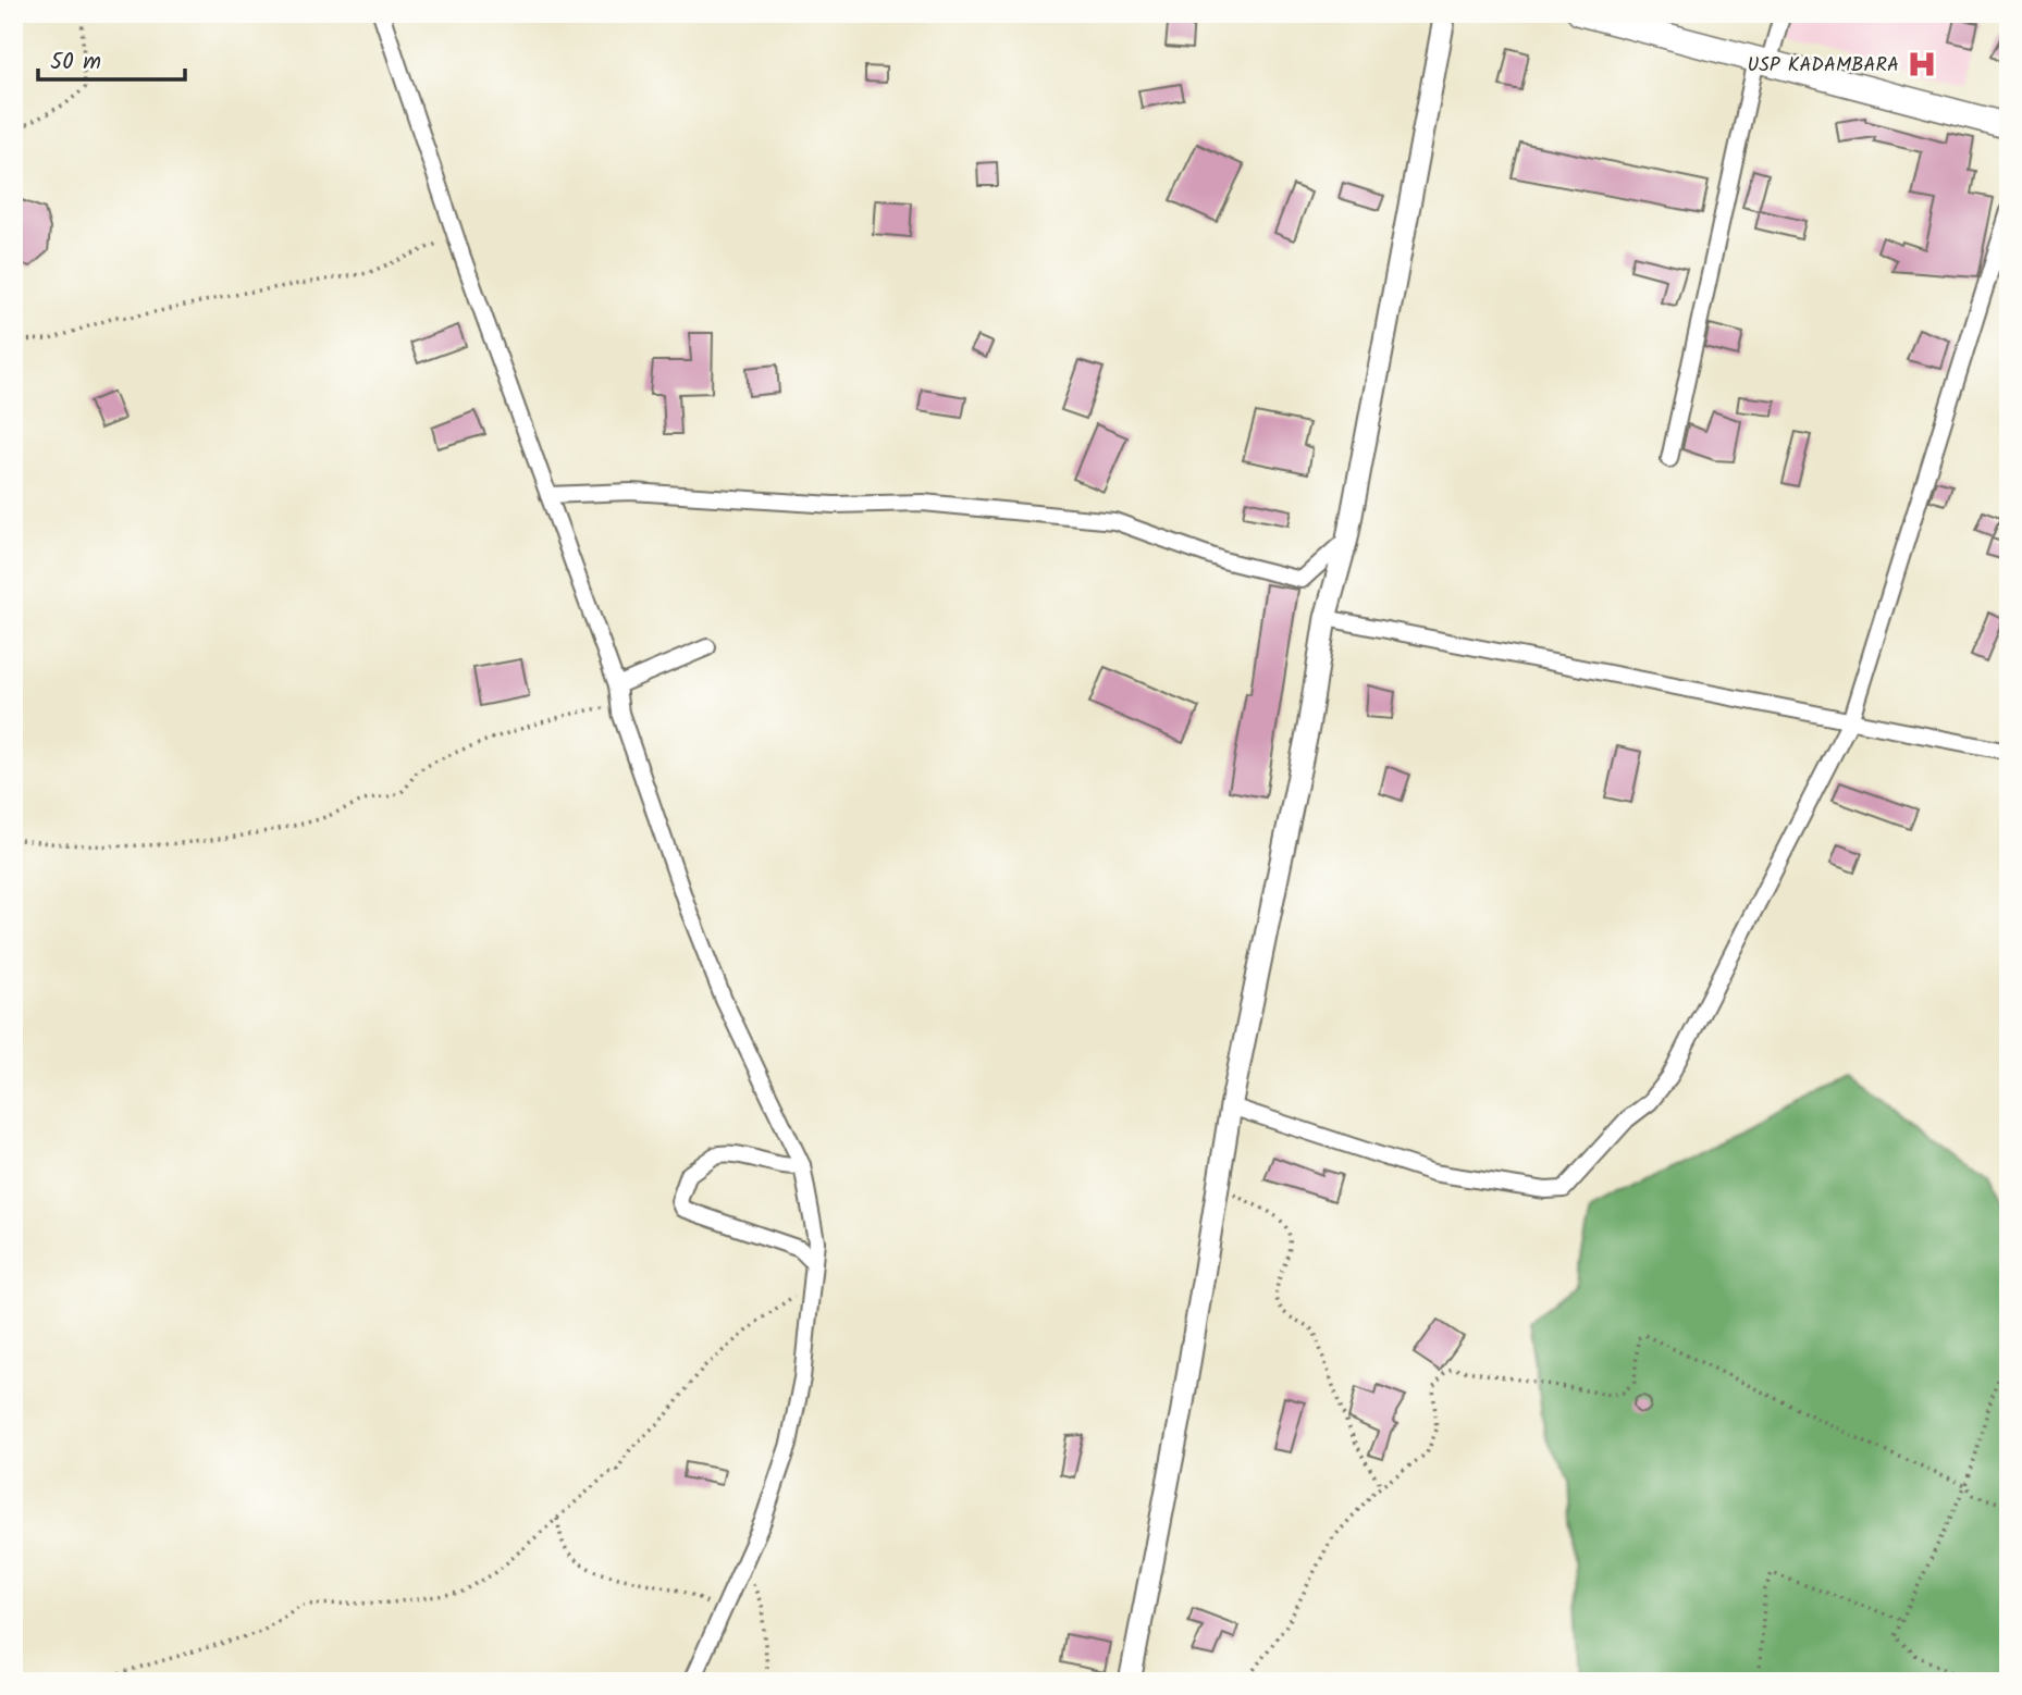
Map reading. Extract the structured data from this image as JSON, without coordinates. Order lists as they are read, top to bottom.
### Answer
{
  "places": {
    "hospital": ["USP KADAMBARA"]
  },
  "scale_bar": "50 m"
}
